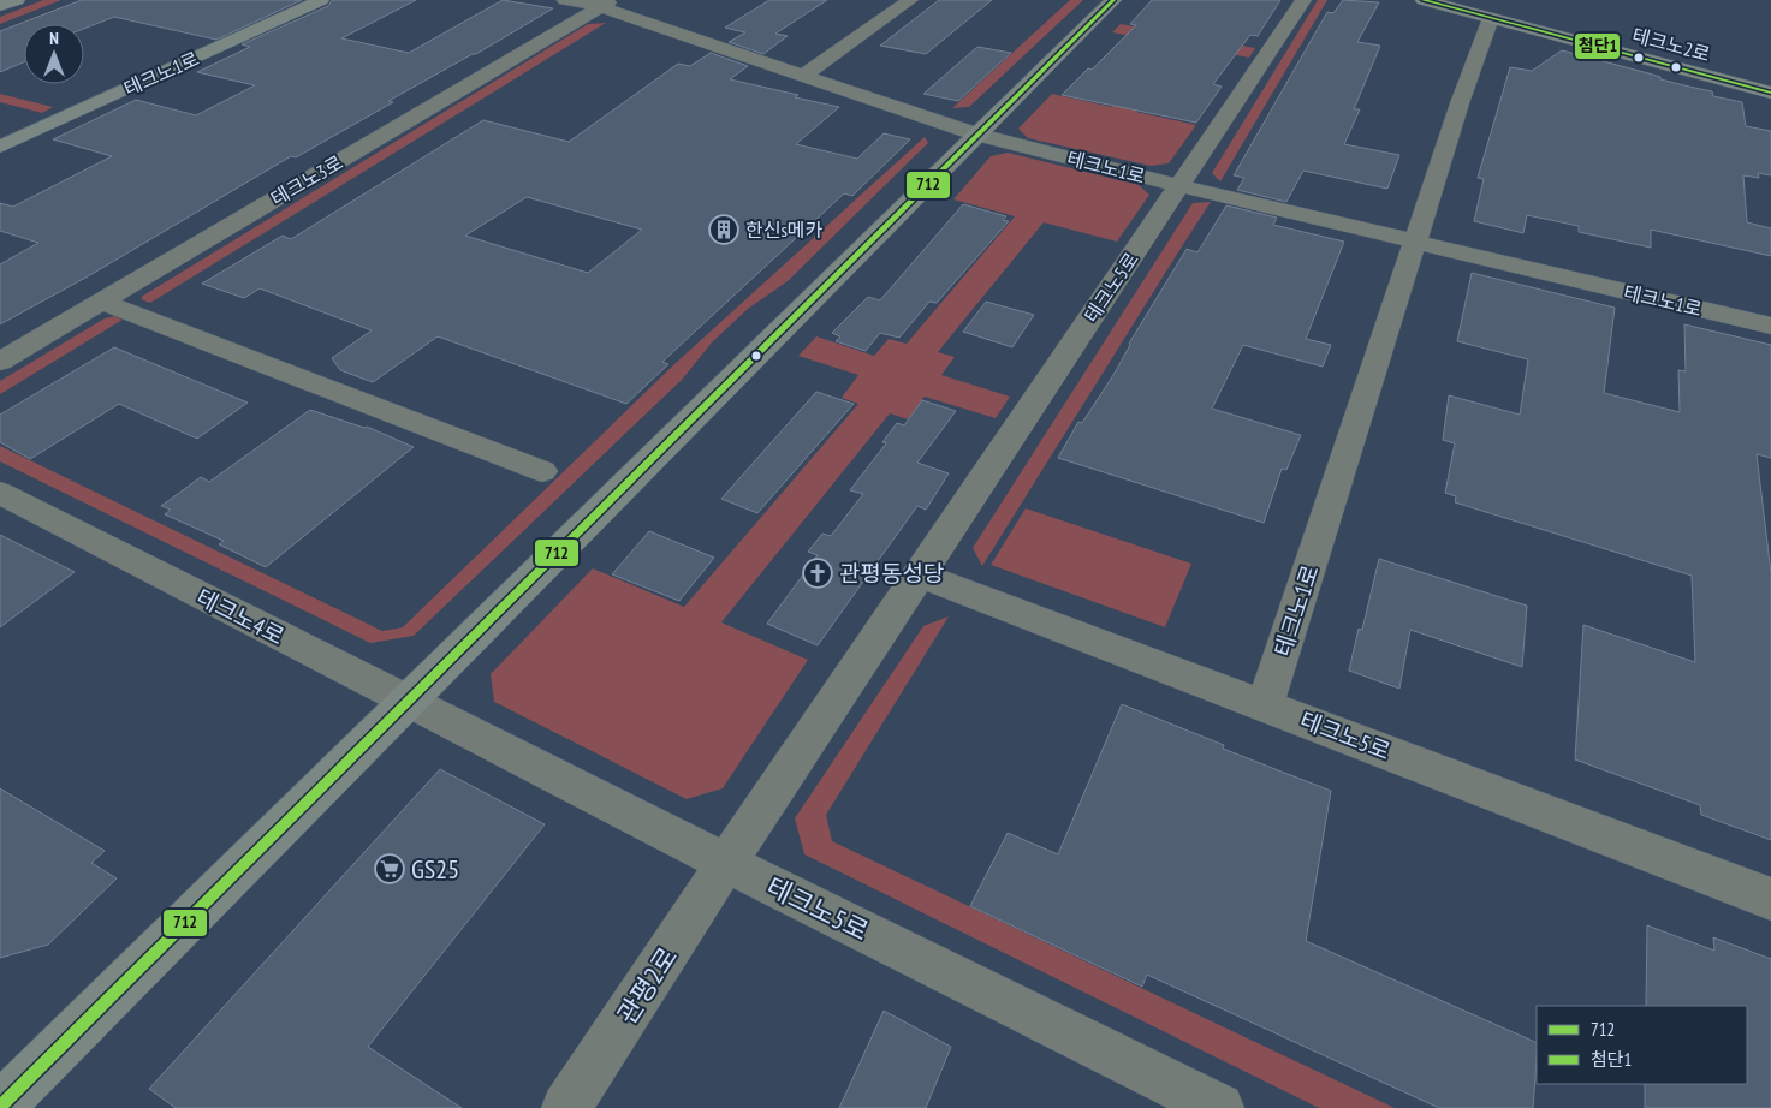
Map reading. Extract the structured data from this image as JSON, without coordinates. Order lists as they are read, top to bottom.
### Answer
{
  "streets": {
    "main road": ["테크노2로", "테크노1로"],
    "street": [
      "테크노3로",
      "테크노5로",
      "테크노4로",
      "관평2로"
    ]
  },
  "crossings": [
    ["테크노2로", "테크노1로"],
    ["테크노1로", "테크노3로"],
    ["테크노1로", "테크노5로"],
    ["테크노5로", "테크노4로"],
    ["테크노5로", "관평2로"],
    ["테크노4로", "관평2로"]
  ],
  "places": {
    "building": ["한신s메카"],
    "church": ["관평동성당"],
    "supermarket": ["GS25"]
  },
  "lines": ["transit line 712", "transit line 첨단1"],
  "legend": ["712", "첨단1"],
  "north": "top"
}
